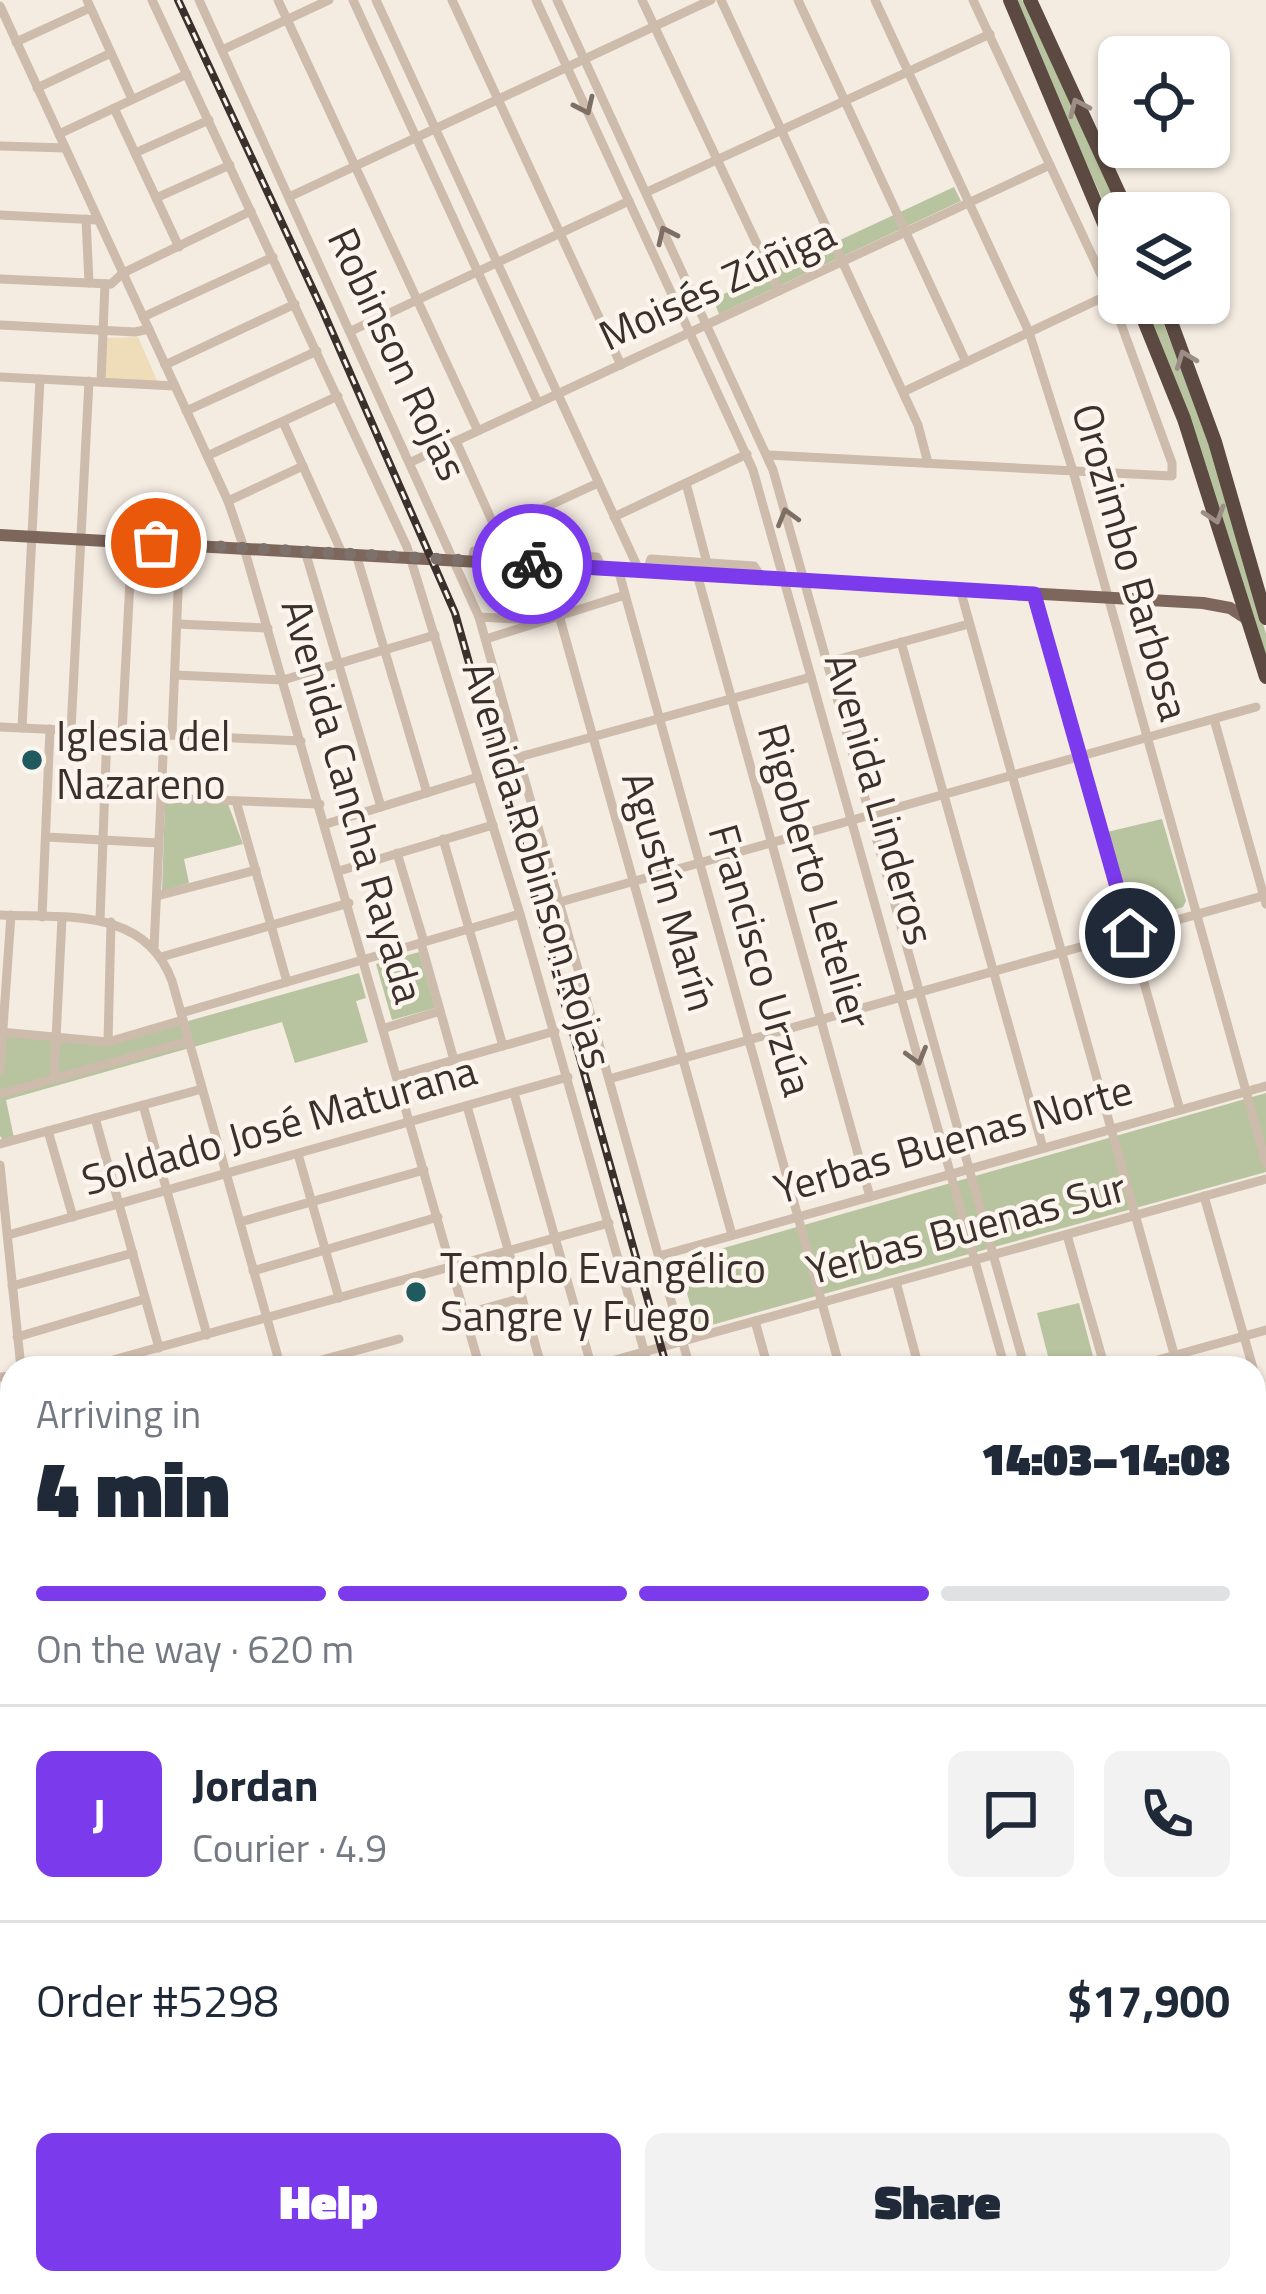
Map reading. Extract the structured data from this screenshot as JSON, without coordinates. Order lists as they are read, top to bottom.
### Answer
{
  "streets": {
    "street": [
      "Moisés Zúñiga",
      "Robinson Rojas",
      "Orozimbo Barbosa",
      "Avenida Linderos",
      "Avenida Cancha Rayada",
      "Avenida Robinson Rojas",
      "Rigoberto Letelier",
      "Agustín Marín",
      "Francisco Urzúa",
      "Soldado José Maturana",
      "Yerbas Buenas Norte",
      "Yerbas Buenas Sur"
    ]
  },
  "crossings": [
    ["Moisés Zúñiga", "Robinson Rojas"],
    ["Moisés Zúñiga", "Orozimbo Barbosa"],
    ["Moisés Zúñiga", "Avenida Linderos"],
    ["Robinson Rojas", "Yerbas Buenas Norte"],
    ["Robinson Rojas", "Yerbas Buenas Sur"],
    ["Orozimbo Barbosa", "Yerbas Buenas Norte"],
    ["Avenida Linderos", "Yerbas Buenas Norte"],
    ["Avenida Linderos", "Yerbas Buenas Sur"],
    ["Avenida Cancha Rayada", "Soldado José Maturana"],
    ["Avenida Robinson Rojas", "Soldado José Maturana"],
    ["Avenida Robinson Rojas", "Yerbas Buenas Sur"],
    ["Rigoberto Letelier", "Yerbas Buenas Norte"],
    ["Agustín Marín", "Yerbas Buenas Norte"],
    ["Francisco Urzúa", "Yerbas Buenas Norte"],
    ["Francisco Urzúa", "Yerbas Buenas Sur"]
  ],
  "places": ["Iglesia del Nazareno", "Templo Evangélico Sangre y Fuego"],
  "page": {
    "heading": ["4 min", "Arriving in", "14:03–14:08"],
    "panel": [
      "Jordan",
      "Courier · 4.9",
      "Order #5298",
      "$17,900"
    ],
    "bar": "On the way · 620 m",
    "round": "J",
    "buttons": ["Help", "Share"]
  }
}
